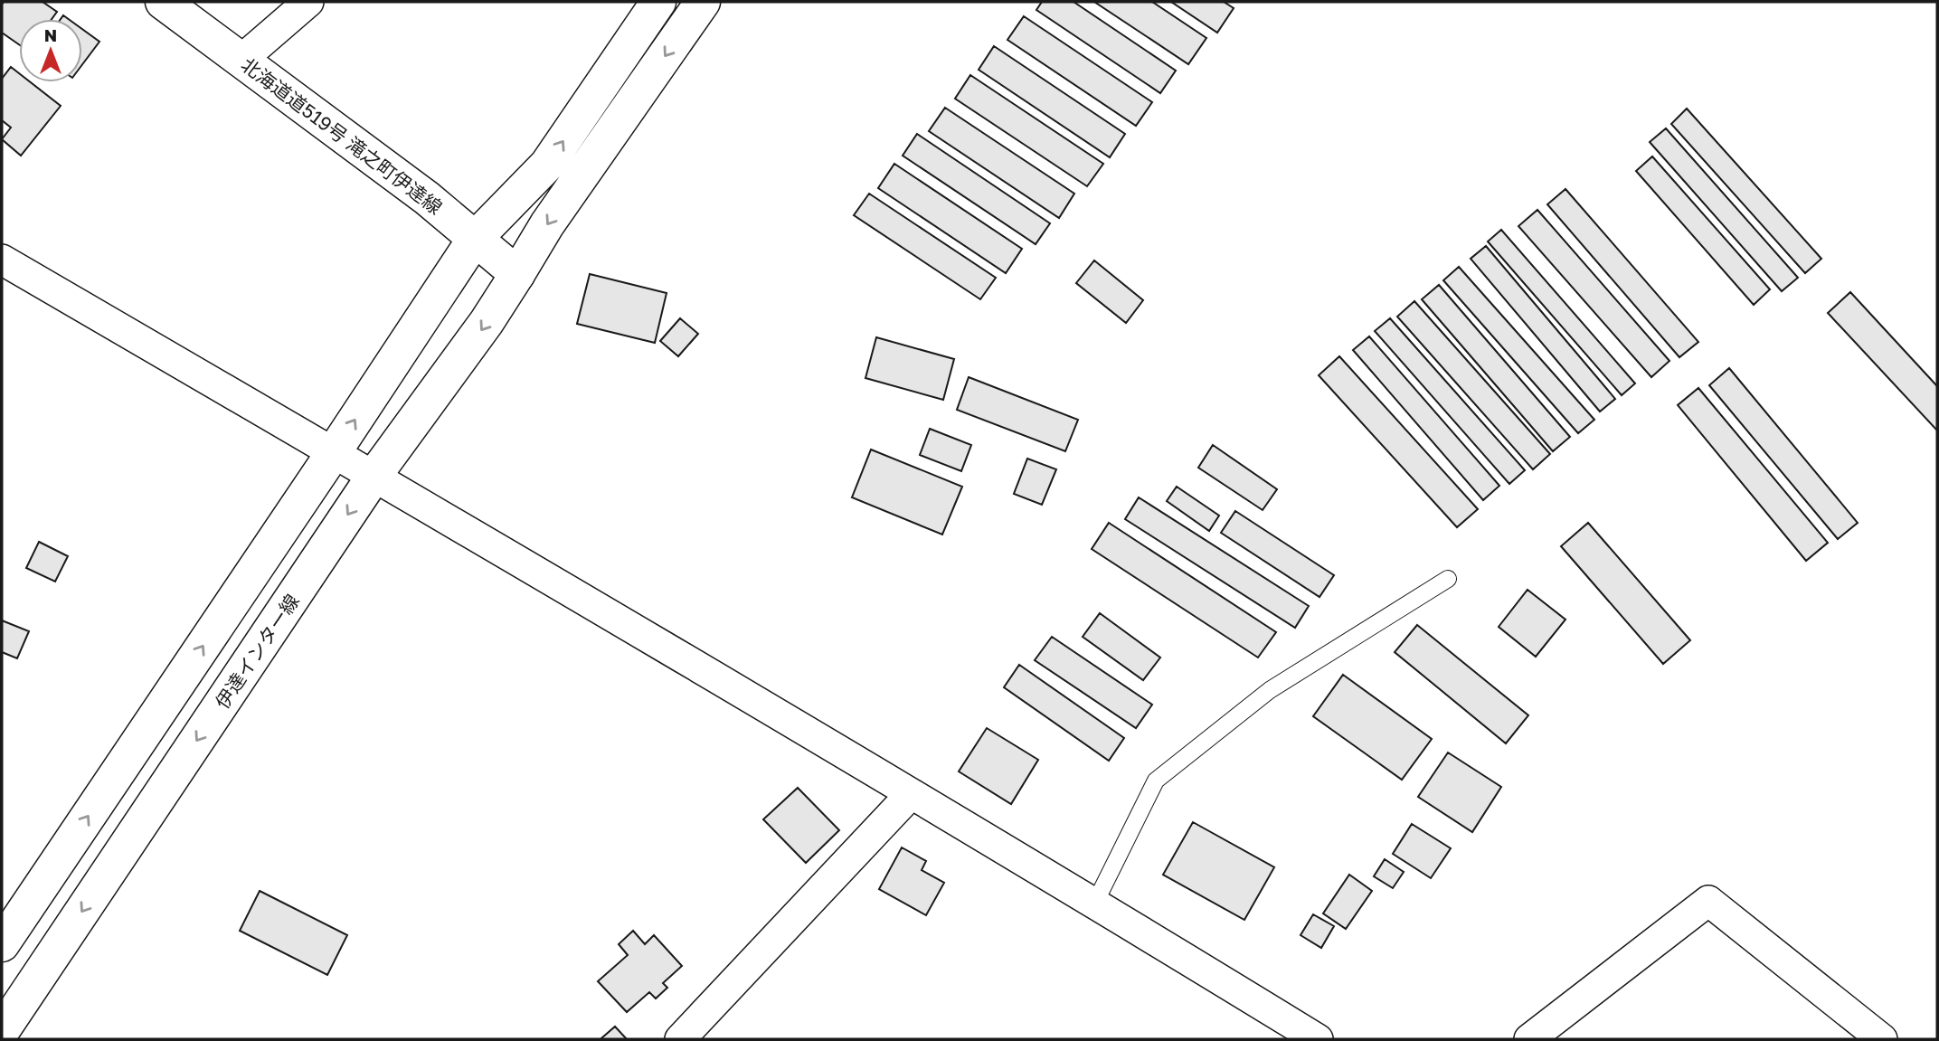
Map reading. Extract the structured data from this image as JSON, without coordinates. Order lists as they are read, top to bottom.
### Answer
{
  "streets": {
    "main road": ["北海道道519号 滝之町伊達線", "伊達インター線"]
  },
  "crossings": [
    ["北海道道519号 滝之町伊達線", "伊達インター線"]
  ],
  "north": "top"
}
